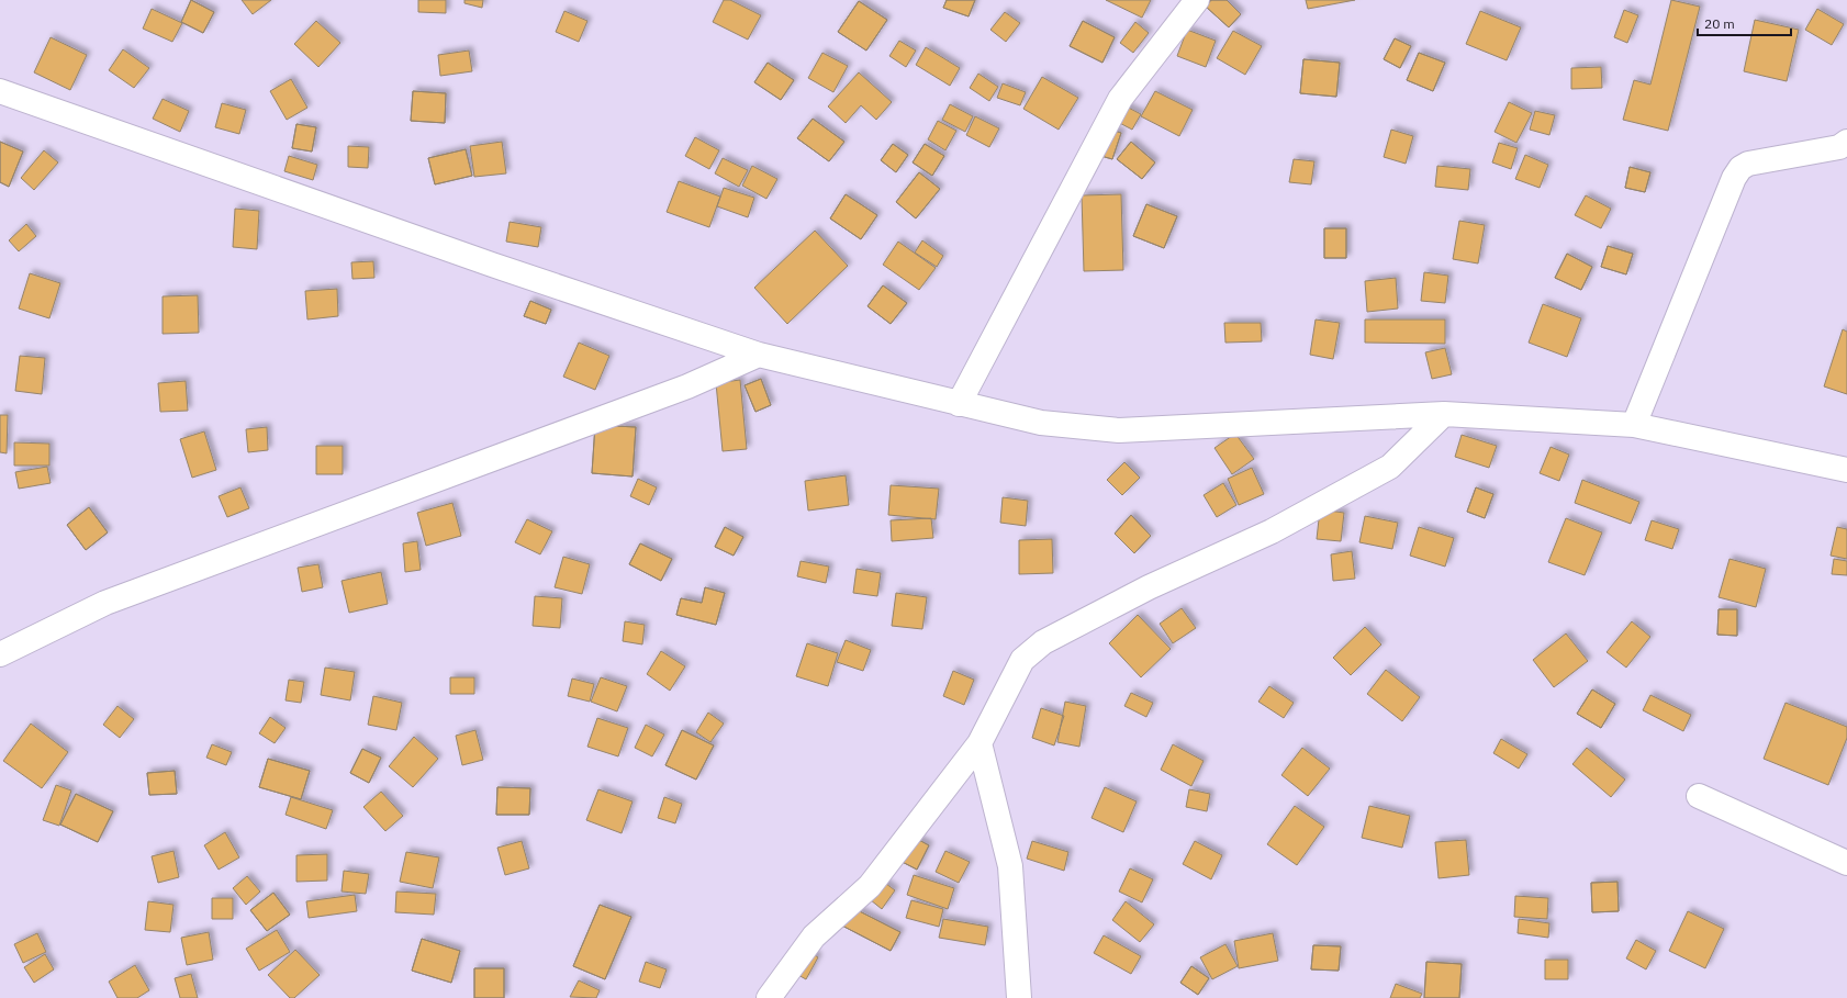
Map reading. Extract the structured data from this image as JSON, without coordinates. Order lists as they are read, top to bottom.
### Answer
{
  "scale_bar": "20 m"
}
